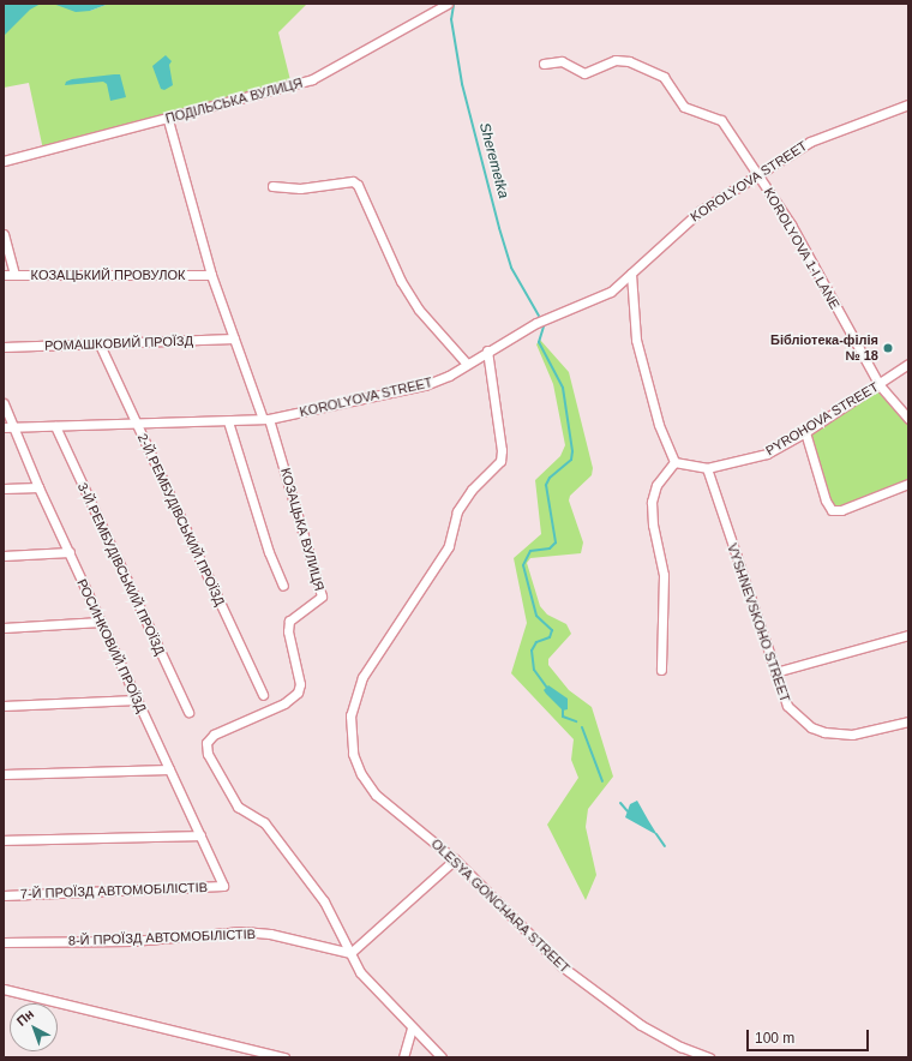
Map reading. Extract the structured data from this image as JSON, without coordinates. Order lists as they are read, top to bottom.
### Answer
{
  "streets": {
    "street": [
      "ПОДІЛЬСЬКА ВУЛИЦЯ",
      "KOROLYOVA STREET",
      "KOROLYOVA 1-I LANE",
      "КОЗАЦЬКИЙ ПРОВУЛОК",
      "РОМАШКОВИЙ ПРОЇЗД",
      "PYROHOVA STREET",
      "2-Й РЕМБУДІВСЬКИЙ ПРОЇЗД",
      "КОЗАЦЬКА ВУЛИЦЯ",
      "3-Й РЕМБУДІВСЬКИЙ ПРОЇЗД",
      "VYSHNEVSKOHO STREET",
      "РОСИНКОВИЙ ПРОЇЗД",
      "7-Й ПРОЇЗД АВТОМОБІЛІСТІВ",
      "OLESYA GONCHARA STREET",
      "8-Й ПРОЇЗД АВТОМОБІЛІСТІВ"
    ]
  },
  "crossings": [
    ["ПОДІЛЬСЬКА ВУЛИЦЯ", "КОЗАЦЬКА ВУЛИЦЯ"],
    ["KOROLYOVA STREET", "KOROLYOVA 1-I LANE"],
    ["KOROLYOVA STREET", "2-Й РЕМБУДІВСЬКИЙ ПРОЇЗД"],
    ["KOROLYOVA STREET", "КОЗАЦЬКА ВУЛИЦЯ"],
    ["KOROLYOVA STREET", "3-Й РЕМБУДІВСЬКИЙ ПРОЇЗД"],
    ["KOROLYOVA STREET", "РОСИНКОВИЙ ПРОЇЗД"],
    ["KOROLYOVA STREET", "OLESYA GONCHARA STREET"],
    ["KOROLYOVA 1-I LANE", "PYROHOVA STREET"],
    ["КОЗАЦЬКИЙ ПРОВУЛОК", "КОЗАЦЬКА ВУЛИЦЯ"],
    ["РОМАШКОВИЙ ПРОЇЗД", "2-Й РЕМБУДІВСЬКИЙ ПРОЇЗД"],
    ["РОМАШКОВИЙ ПРОЇЗД", "КОЗАЦЬКА ВУЛИЦЯ"],
    ["PYROHOVA STREET", "VYSHNEVSKOHO STREET"],
    ["КОЗАЦЬКА ВУЛИЦЯ", "8-Й ПРОЇЗД АВТОМОБІЛІСТІВ"],
    ["РОСИНКОВИЙ ПРОЇЗД", "7-Й ПРОЇЗД АВТОМОБІЛІСТІВ"]
  ],
  "water": ["Sheremetka"],
  "places": ["Бібліотека-філія № 18"],
  "scale_bar": "100 m",
  "north": "top left"
}
